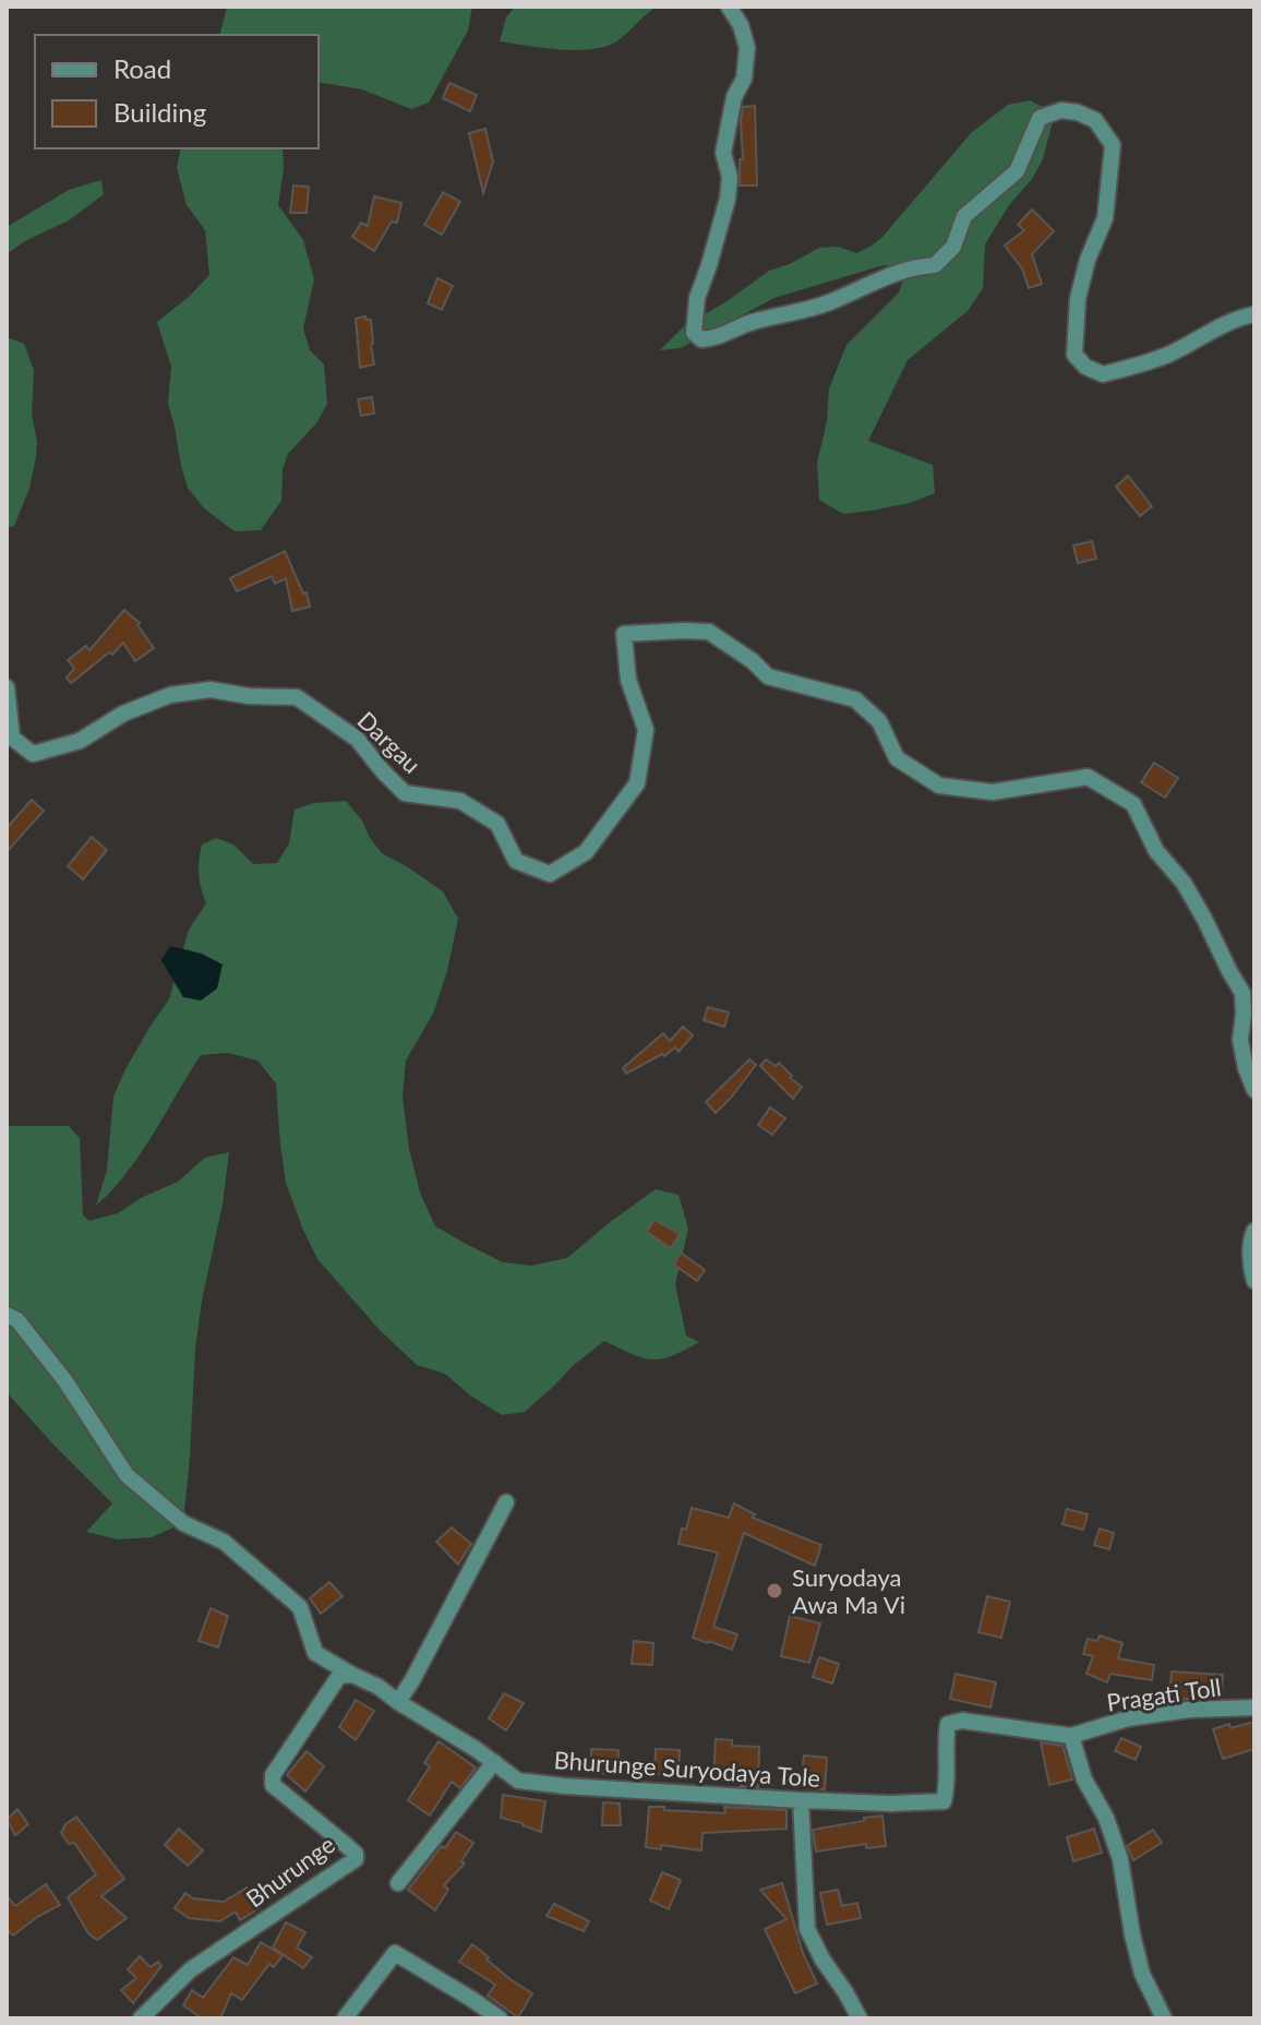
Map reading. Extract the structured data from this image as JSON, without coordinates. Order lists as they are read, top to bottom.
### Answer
{
  "streets": {
    "street": [
      "Dargau",
      "Pragati Toll",
      "Bhurunge Suryodaya Tole",
      "Bhurunge"
    ]
  },
  "crossings": [
    ["Pragati Toll", "Bhurunge Suryodaya Tole"],
    ["Bhurunge Suryodaya Tole", "Bhurunge"]
  ],
  "places": ["Suryodaya Awa Ma Vi"],
  "legend": ["Road", "Building"]
}
